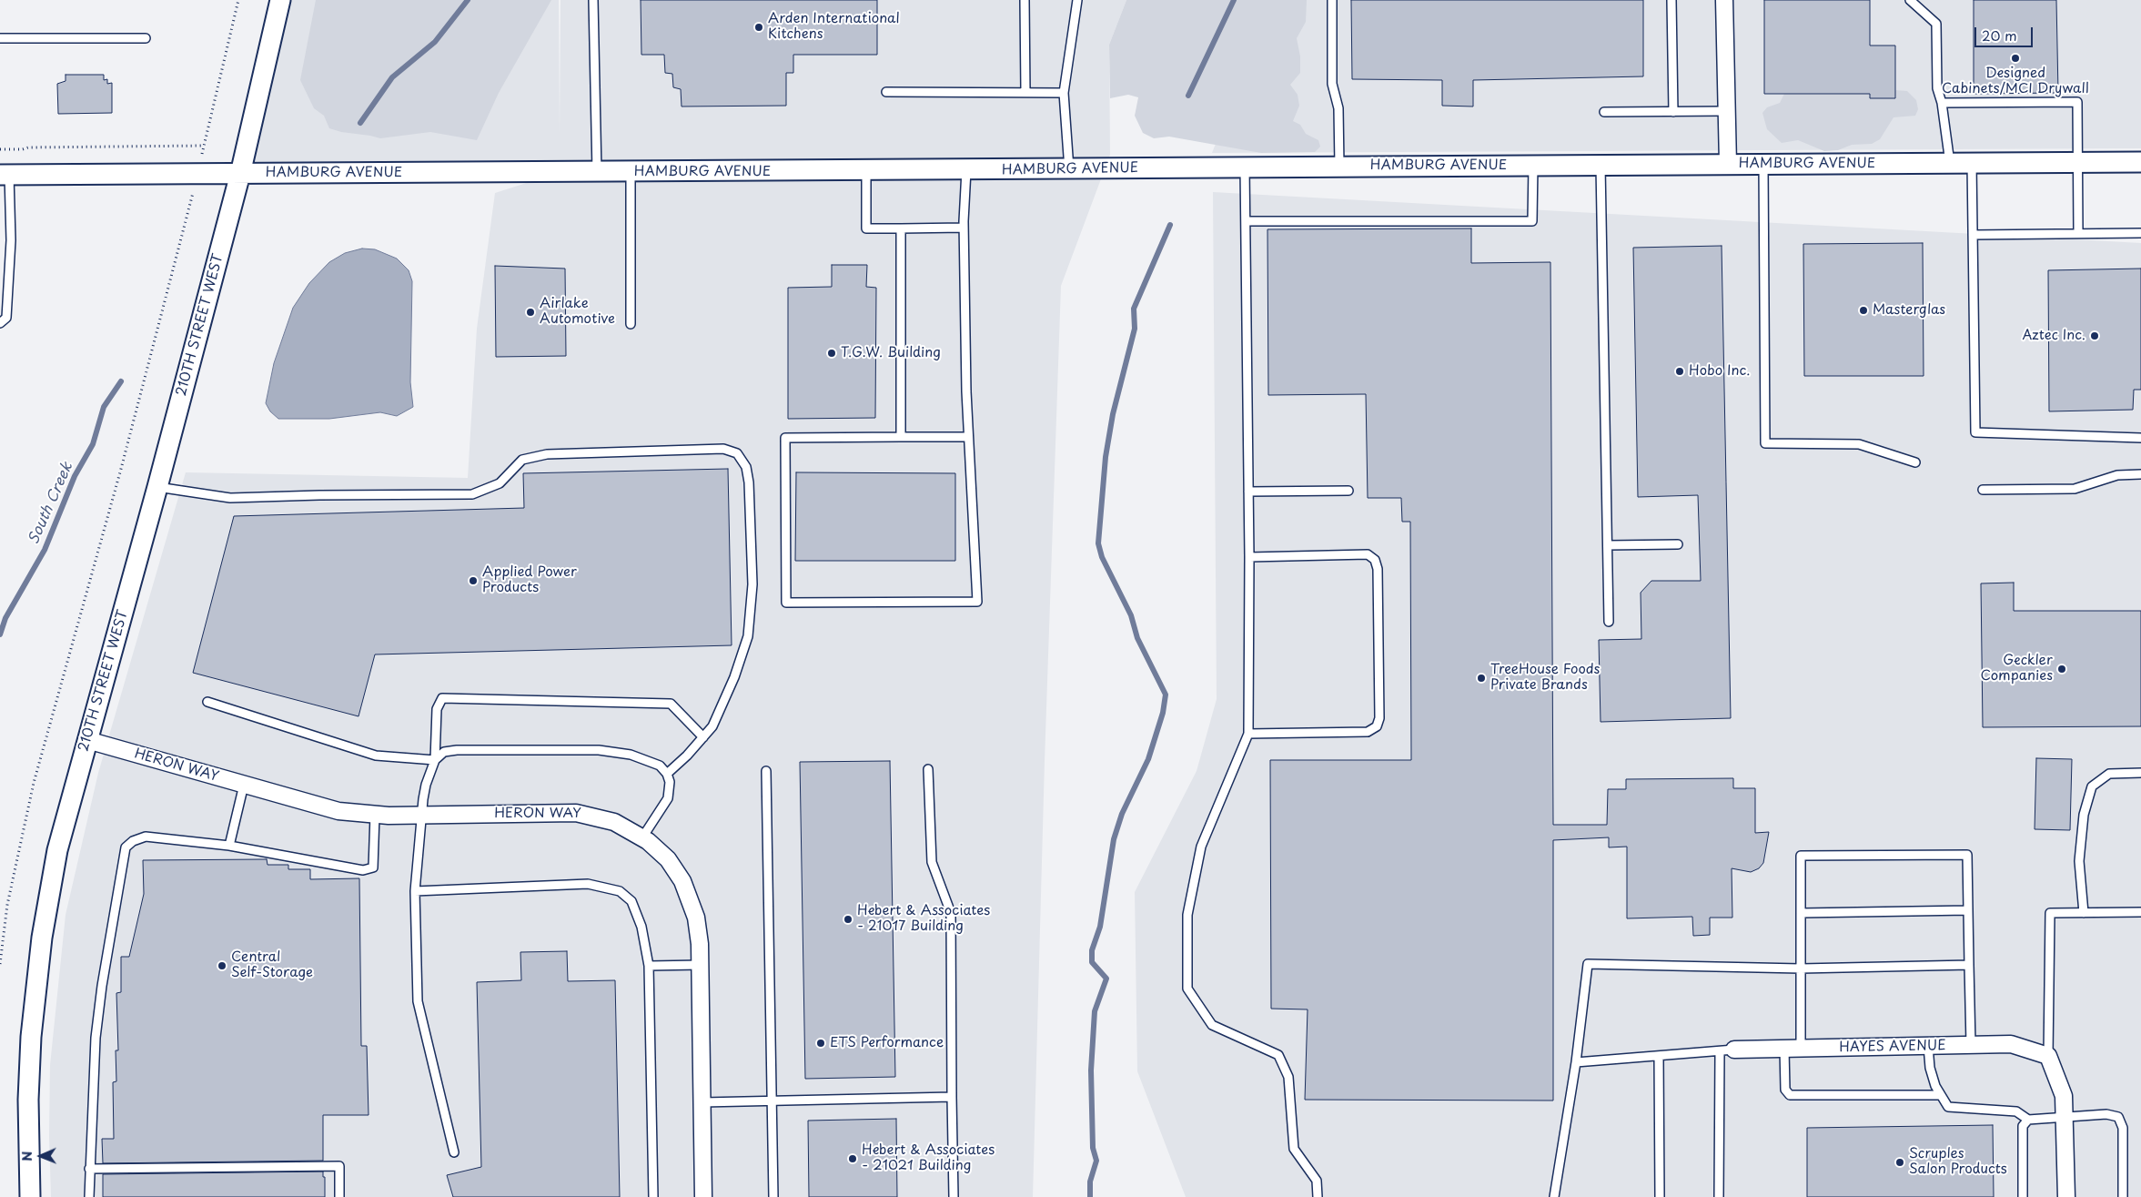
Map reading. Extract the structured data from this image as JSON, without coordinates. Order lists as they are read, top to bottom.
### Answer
{
  "streets": {
    "street": [
      "HAMBURG AVENUE",
      "210TH STREET WEST",
      "HERON WAY",
      "HAYES AVENUE"
    ]
  },
  "crossings": [
    ["HAMBURG AVENUE", "210TH STREET WEST"],
    ["210TH STREET WEST", "HERON WAY"]
  ],
  "water": ["South Creek"],
  "places": [
    "Arden International Kitchens",
    "Designed Cabinets/MCI Drywall",
    "Masterglas",
    "Airlake Automotive",
    "Aztec Inc.",
    "T.G.W. Building",
    "Hobo Inc.",
    "Applied Power Products",
    "Geckler Companies",
    "TreeHouse Foods Private Brands",
    "Hebert & Associates - 21017 Building",
    "Central Self-Storage",
    "ETS Performance",
    "Hebert & Associates - 21021 Building",
    "Scruples Salon Products"
  ],
  "scale_bar": "20 m",
  "north": "left"
}
